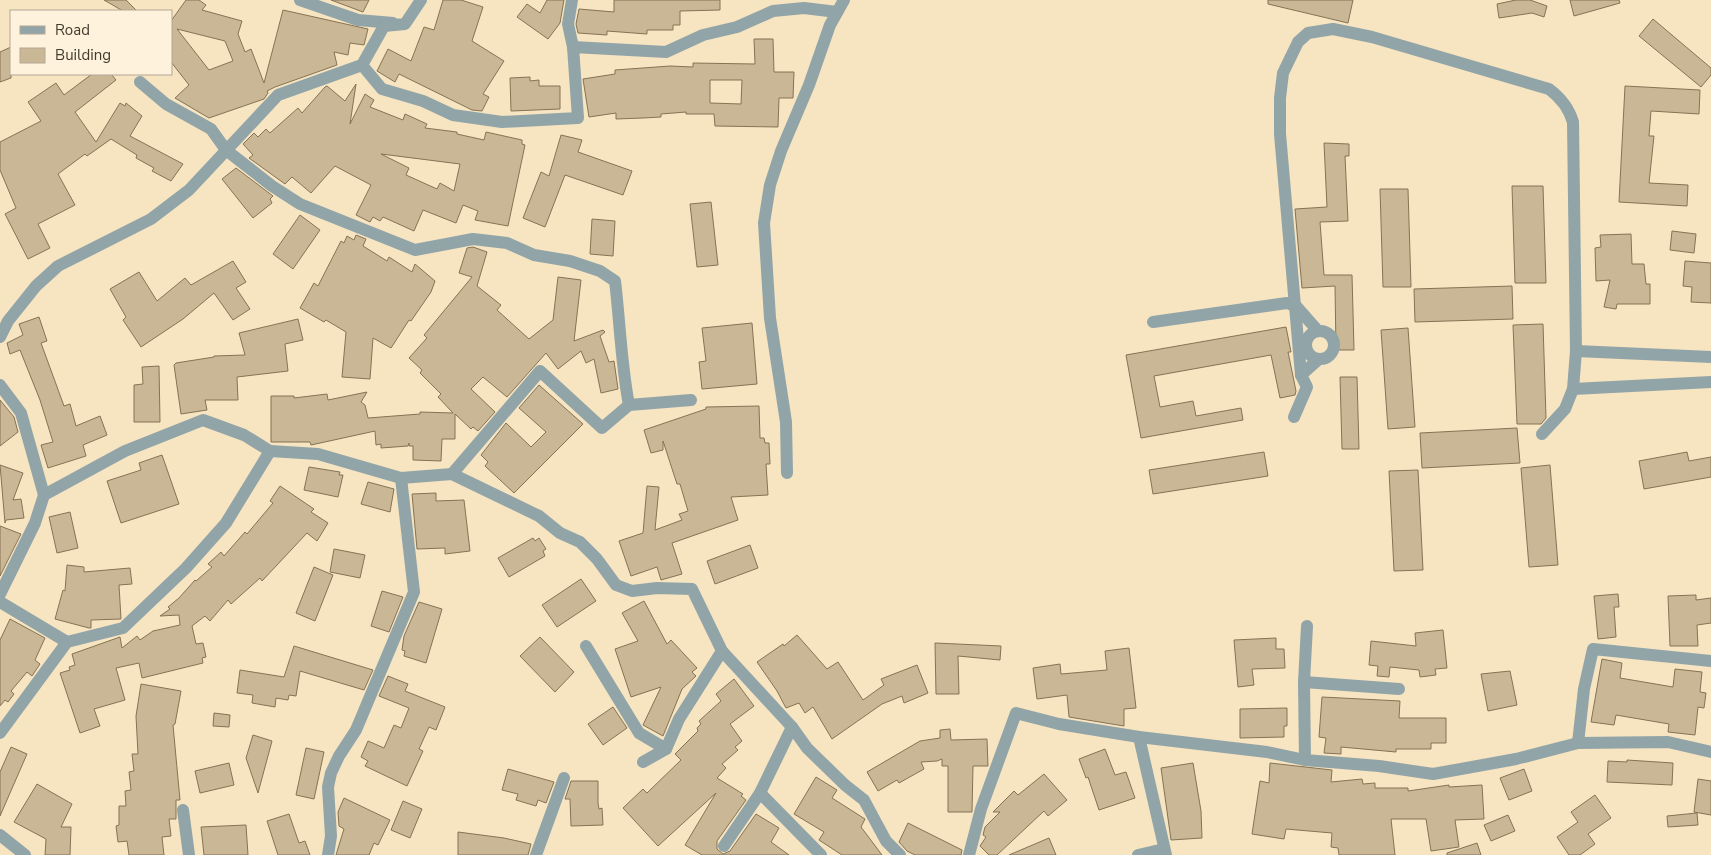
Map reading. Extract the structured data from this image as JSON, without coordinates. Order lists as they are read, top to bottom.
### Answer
{
  "legend": ["Road", "Building"]
}
